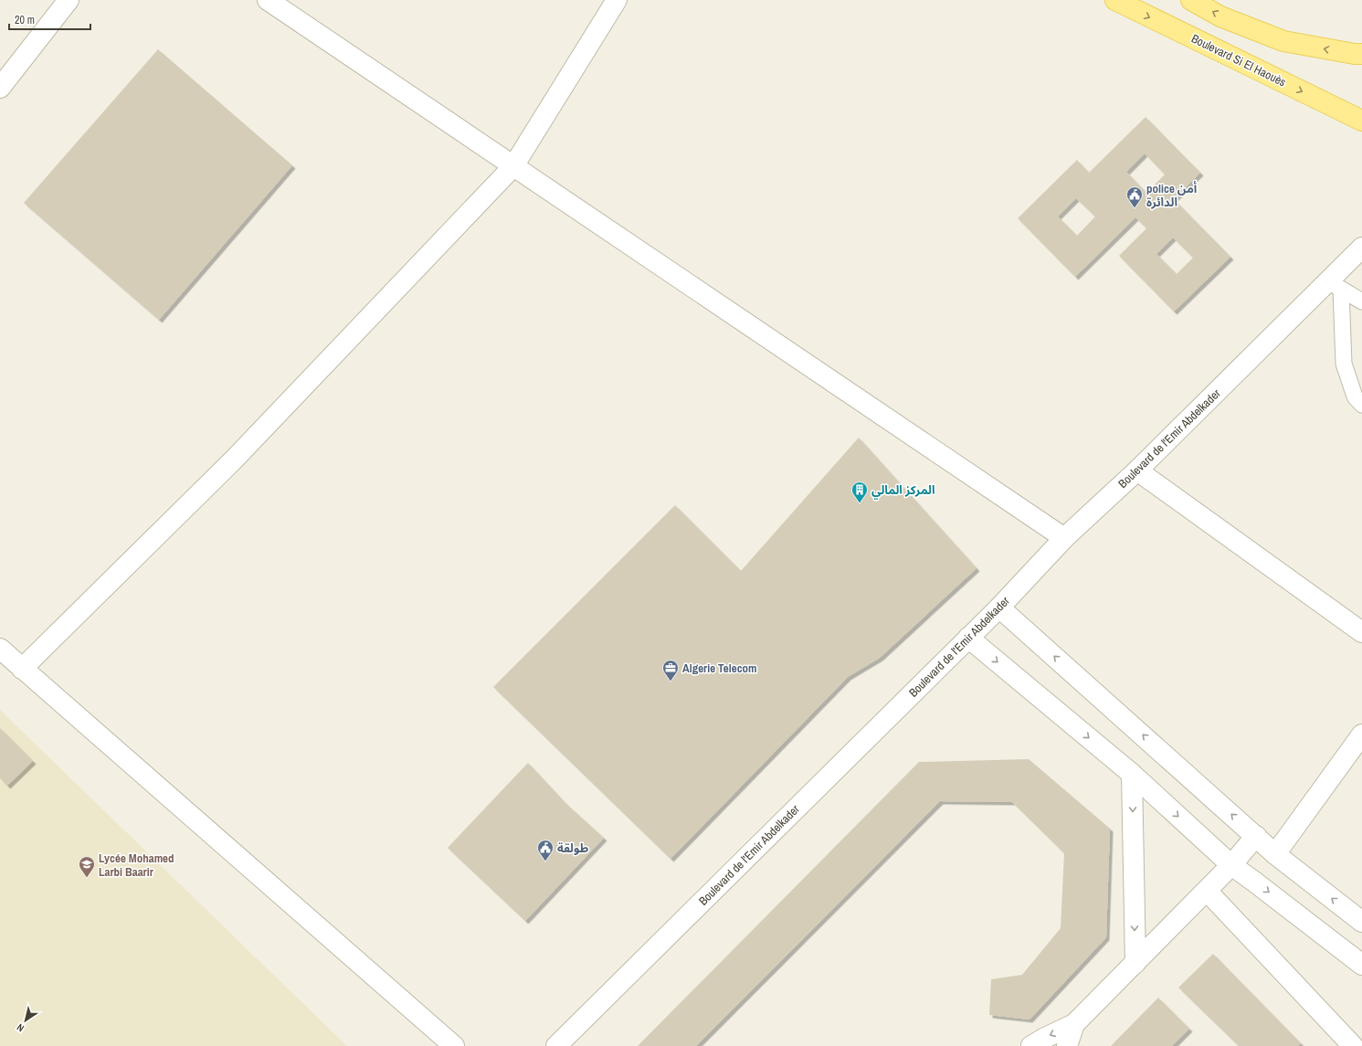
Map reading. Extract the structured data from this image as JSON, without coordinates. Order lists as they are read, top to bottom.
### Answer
{
  "streets": {
    "main road": ["Boulevard Si El Haouès"],
    "street": ["Boulevard de l'Emir Abdelkader"]
  },
  "places": {
    "public building": ["police أمن الدائرة", "طولقة"],
    "building": ["المركز المالي"],
    "office": ["Algerie Telecom"],
    "school or university": ["Lycée Mohamed Larbi Baarir"]
  },
  "scale_bar": "20 m",
  "north": "bottom left"
}
